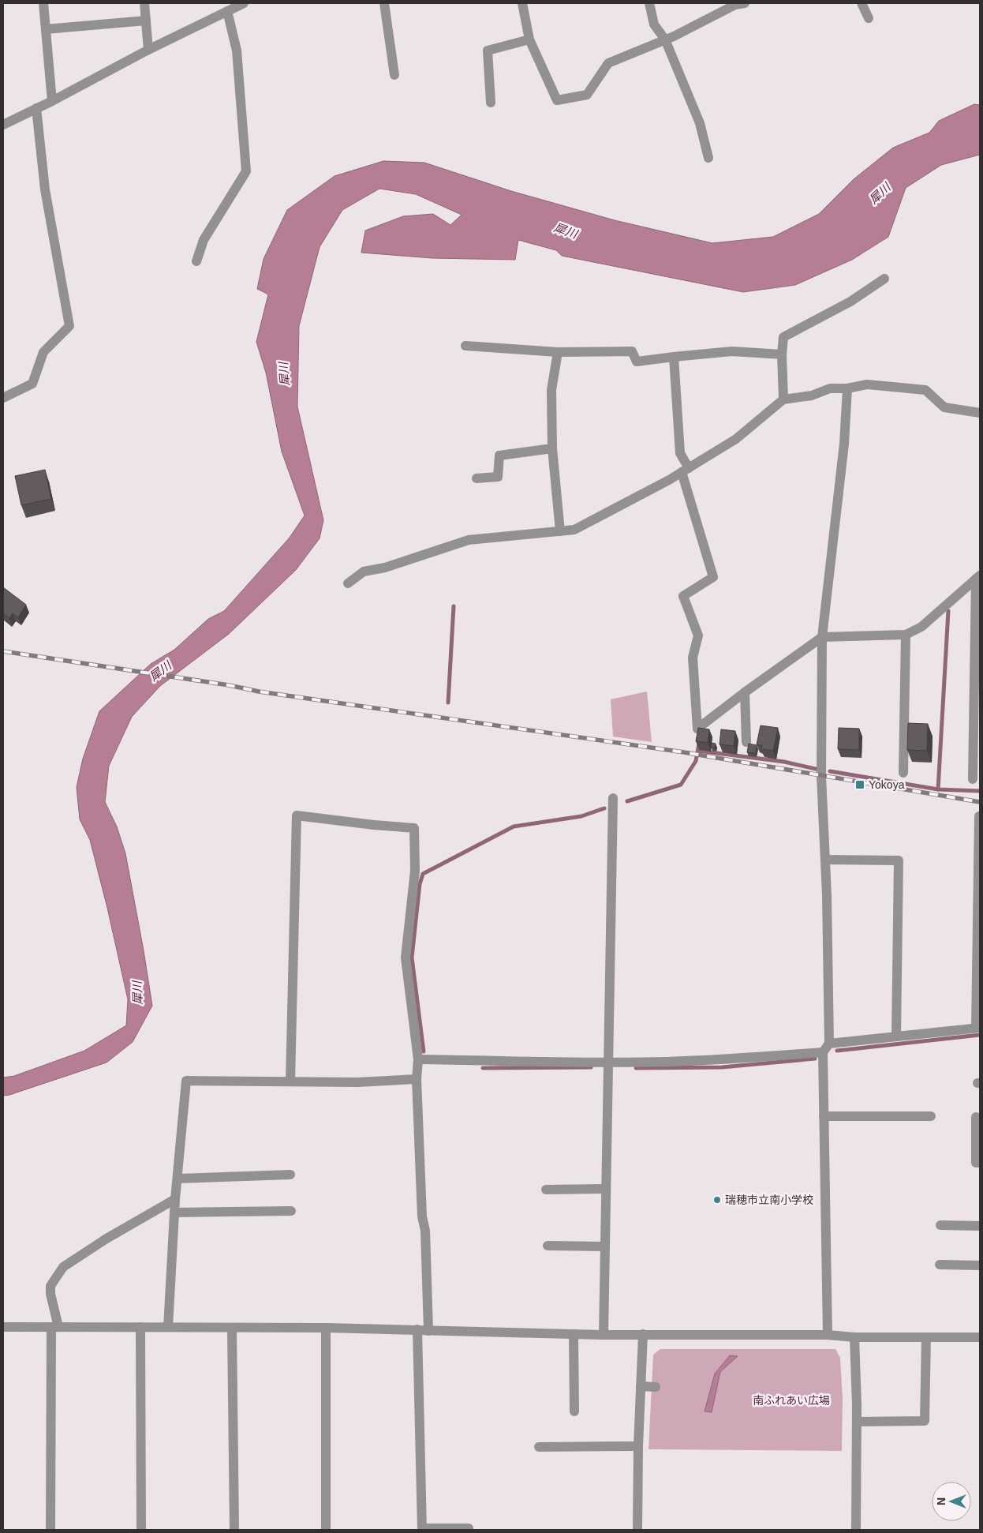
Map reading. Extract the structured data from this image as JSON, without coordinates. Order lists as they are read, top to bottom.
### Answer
{
  "water": ["犀川"],
  "parks": ["南ふれあい広場"],
  "places": {
    "transit": ["Yokoya"],
    "other": ["瑞穂市立南小学校"]
  },
  "north": "left"
}
